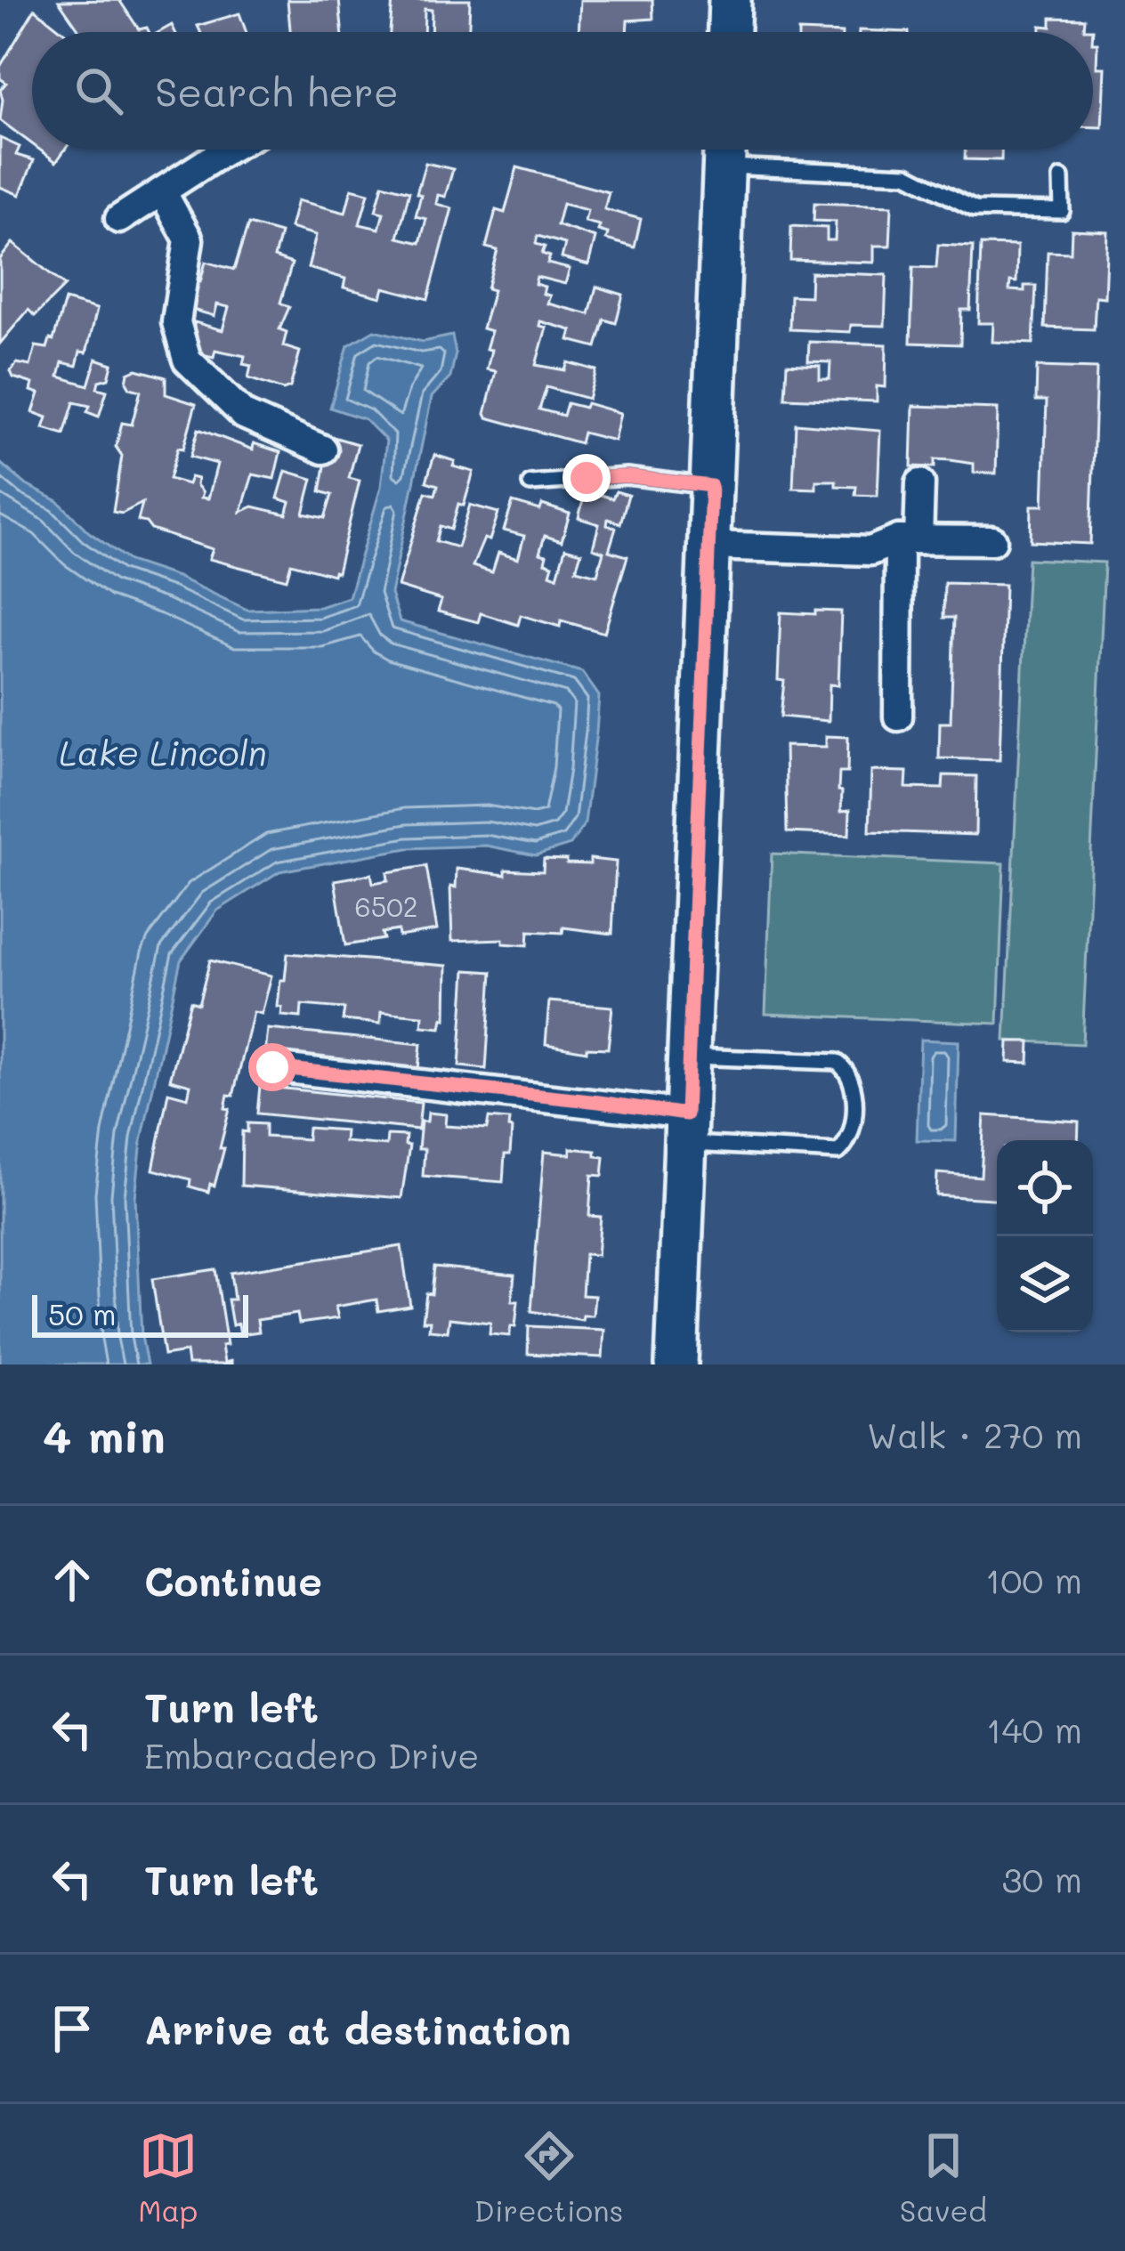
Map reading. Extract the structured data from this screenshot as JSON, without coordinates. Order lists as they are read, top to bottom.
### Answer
{
  "water": ["Lake Lincoln"],
  "house_numbers": ["6502"],
  "scale_bar": "50 m",
  "page": {
    "search": "Search here",
    "scale": "50 m",
    "heading": ["4 min", "Walk · 270 m"],
    "list": [
      ["Continue", "100 m"],
      ["Turn left", "Embarcadero Drive", "140 m"],
      ["Turn left", "30 m"],
      "Arrive at destination"
    ],
    "nav": ["Map", "Directions", "Saved"]
  }
}
